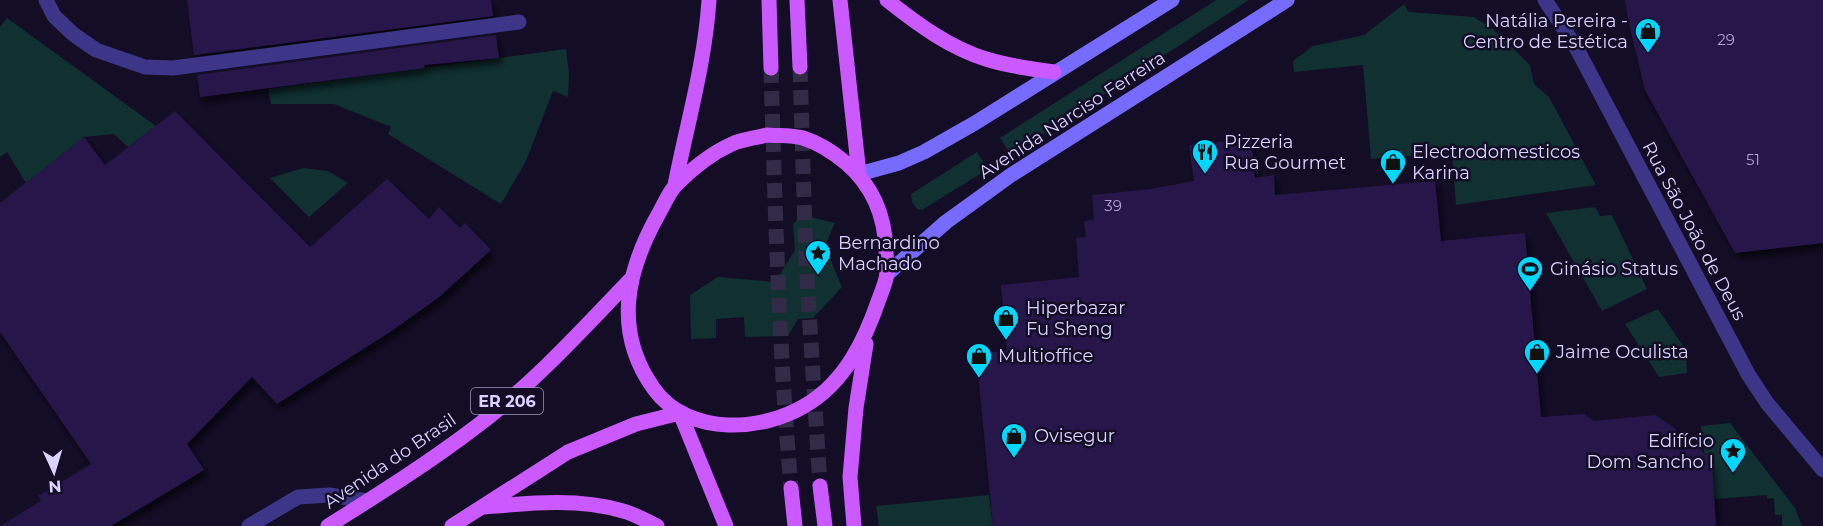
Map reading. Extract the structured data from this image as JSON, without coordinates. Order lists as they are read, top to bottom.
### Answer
{
  "streets": {
    "main road": ["Avenida Narciso Ferreira", "ER 206", "Avenida do Brasil"],
    "street": ["Rua São João de Deus"]
  },
  "crossings": [
    ["Avenida Narciso Ferreira", "ER 206"],
    ["ER 206", "Avenida do Brasil"]
  ],
  "places": {
    "shop": [
      "Natália Pereira - Centro de Estética",
      "Electrodomesticos Karina",
      "Hiperbazar Fu Sheng",
      "Jaime Oculista",
      "Multioffice",
      "Ovisegur"
    ],
    "restaurant": ["Pizzeria Rua Gourmet"],
    "place": ["Bernardino Machado", "Edifício Dom Sancho I"],
    "sports": ["Ginásio Status"]
  },
  "house_numbers": ["29", "51", "39"],
  "north": "bottom"
}
